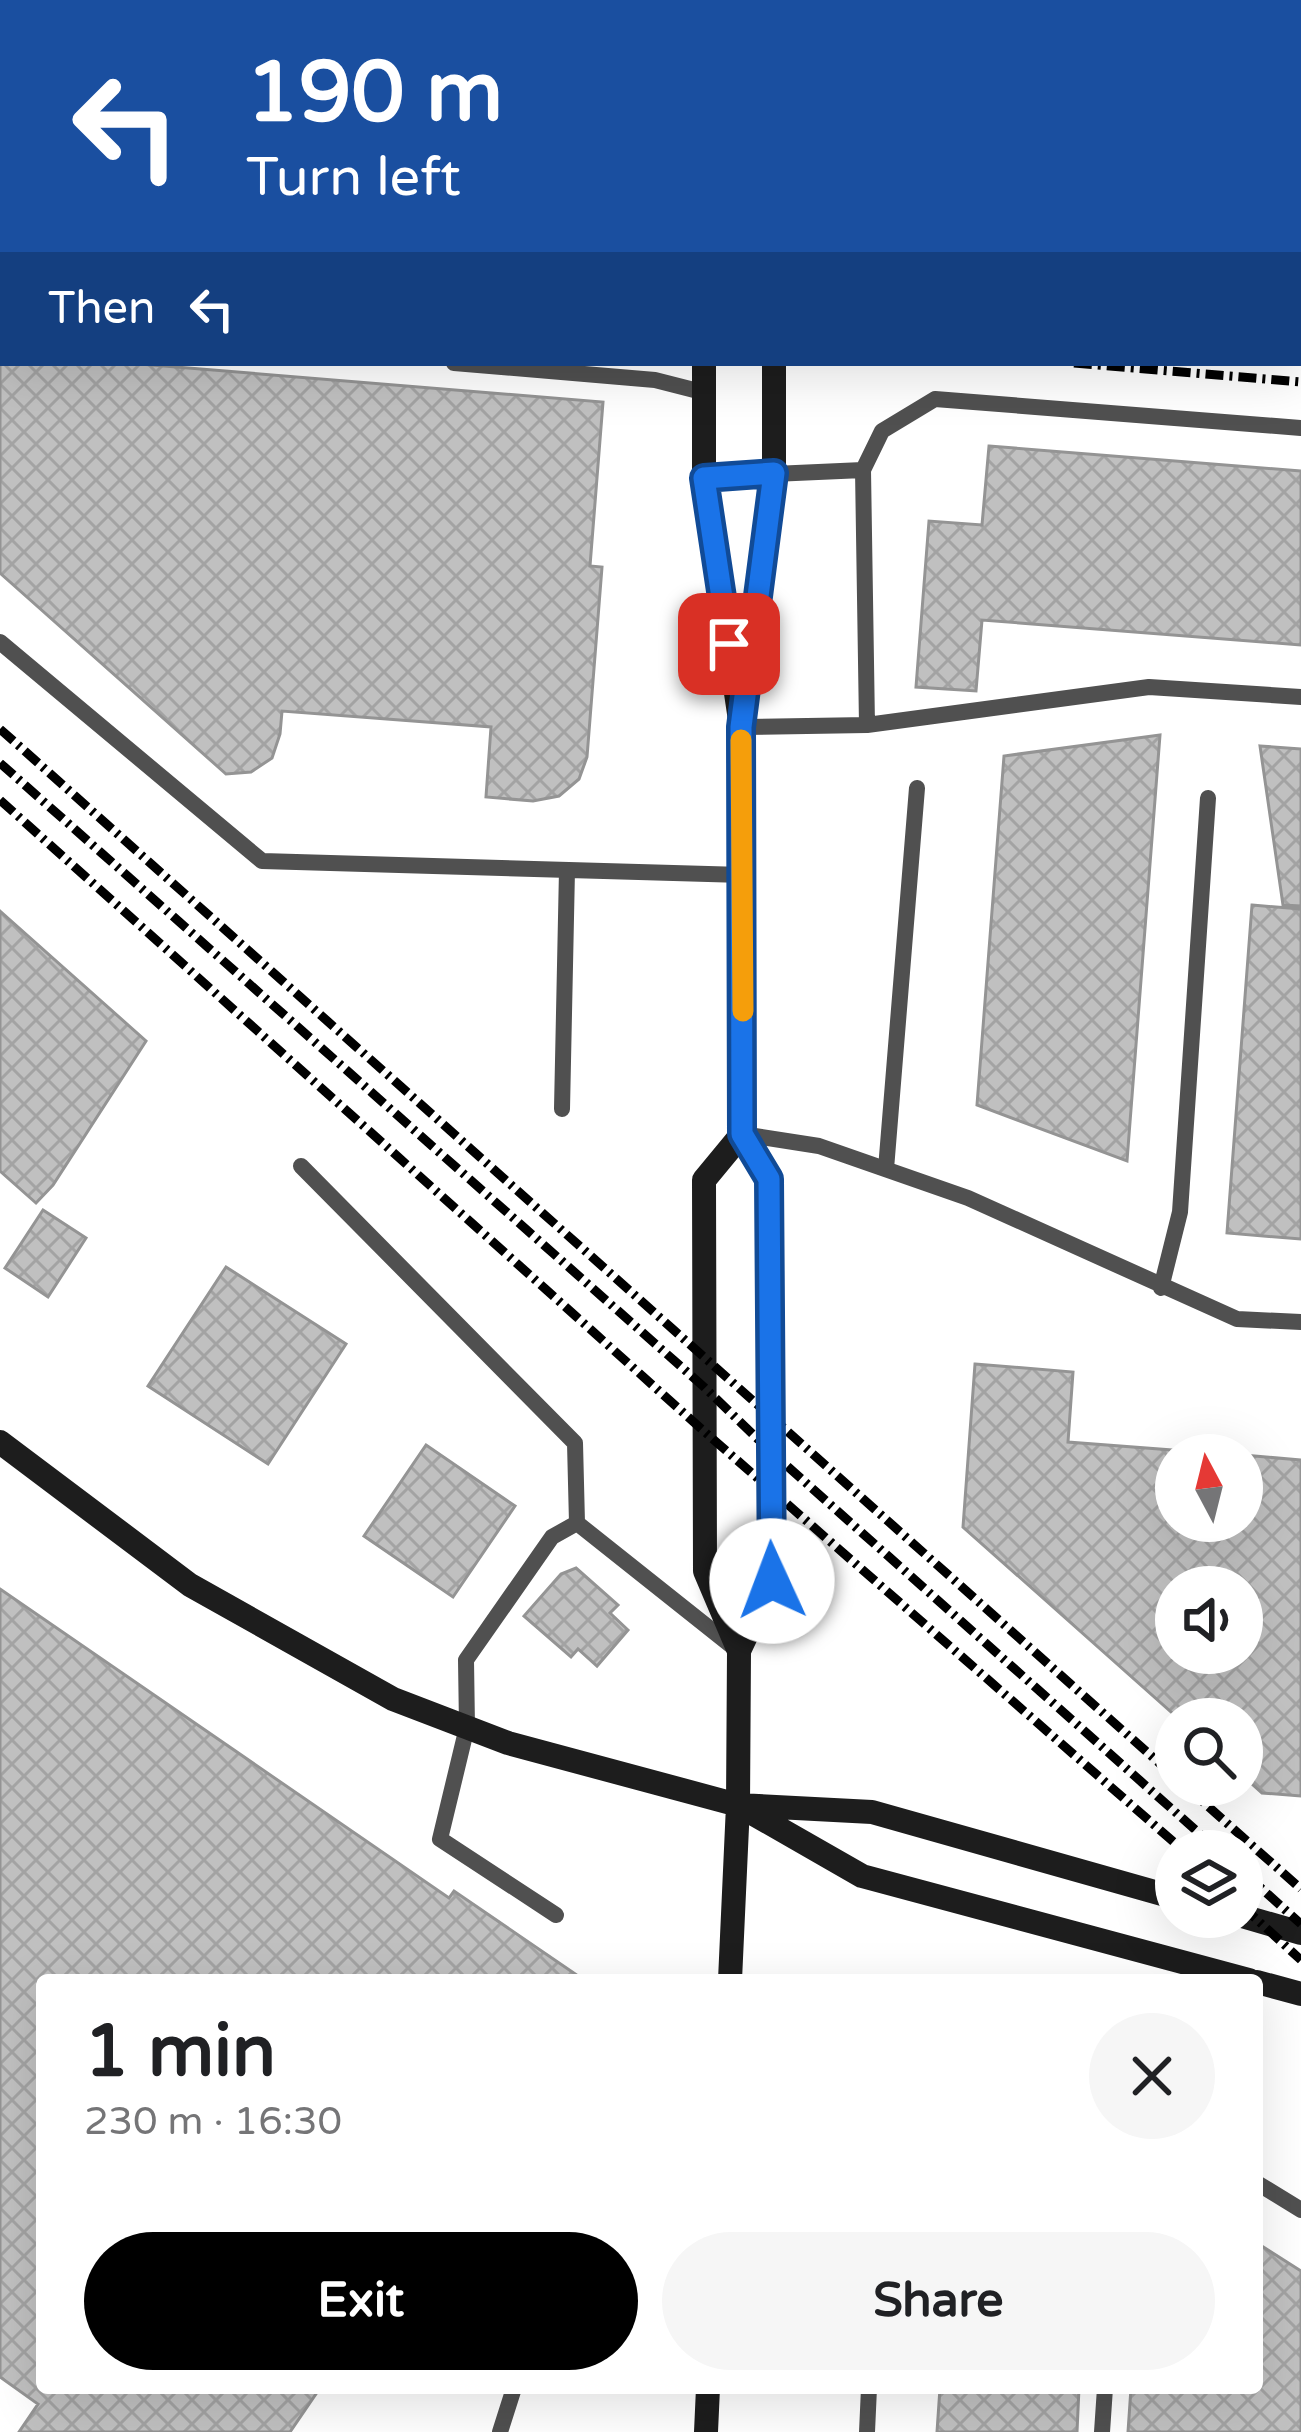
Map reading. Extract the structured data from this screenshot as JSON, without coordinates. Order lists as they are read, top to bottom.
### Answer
{
  "north": "top",
  "page": {
    "turn": ["190 m", "Turn left"],
    "then": "Then",
    "heading": ["1 min", "230 m · 16:30"],
    "buttons": ["Exit", "Share"]
  }
}
